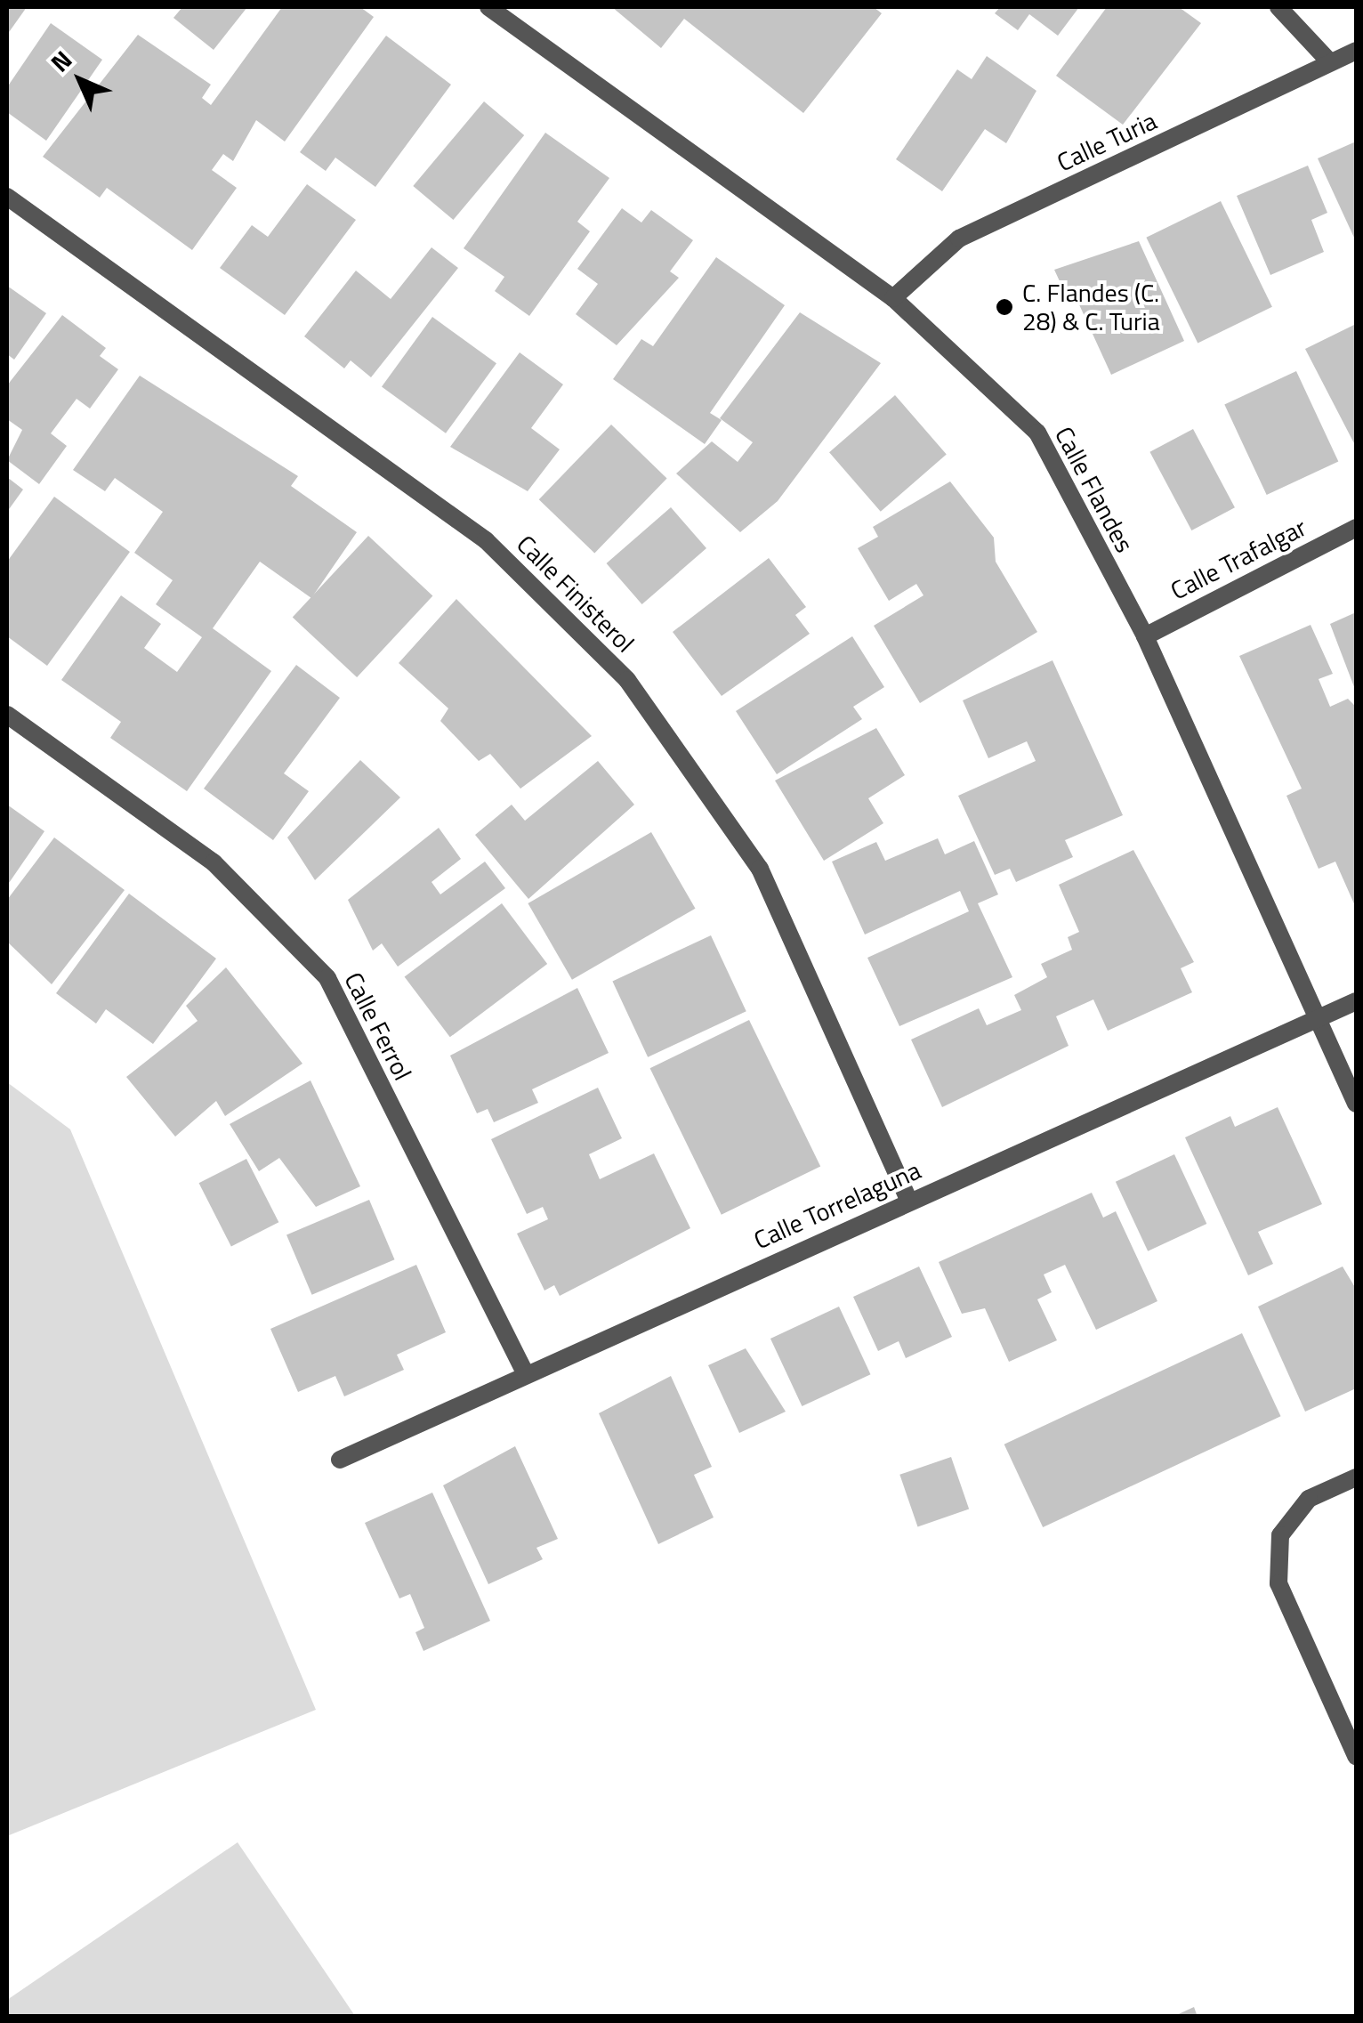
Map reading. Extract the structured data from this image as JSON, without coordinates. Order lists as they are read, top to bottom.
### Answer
{
  "streets": {
    "street": [
      "Calle Turia",
      "Calle Flandes",
      "Calle Trafalgar",
      "Calle Finisterol",
      "Calle Ferrol",
      "Calle Torrelaguna"
    ]
  },
  "crossings": [
    ["Calle Turia", "Calle Flandes"],
    ["Calle Flandes", "Calle Trafalgar"],
    ["Calle Flandes", "Calle Torrelaguna"],
    ["Calle Finisterol", "Calle Torrelaguna"],
    ["Calle Ferrol", "Calle Torrelaguna"]
  ],
  "places": ["C. Flandes (C. 28) & C. Turia"],
  "north": "top left"
}
